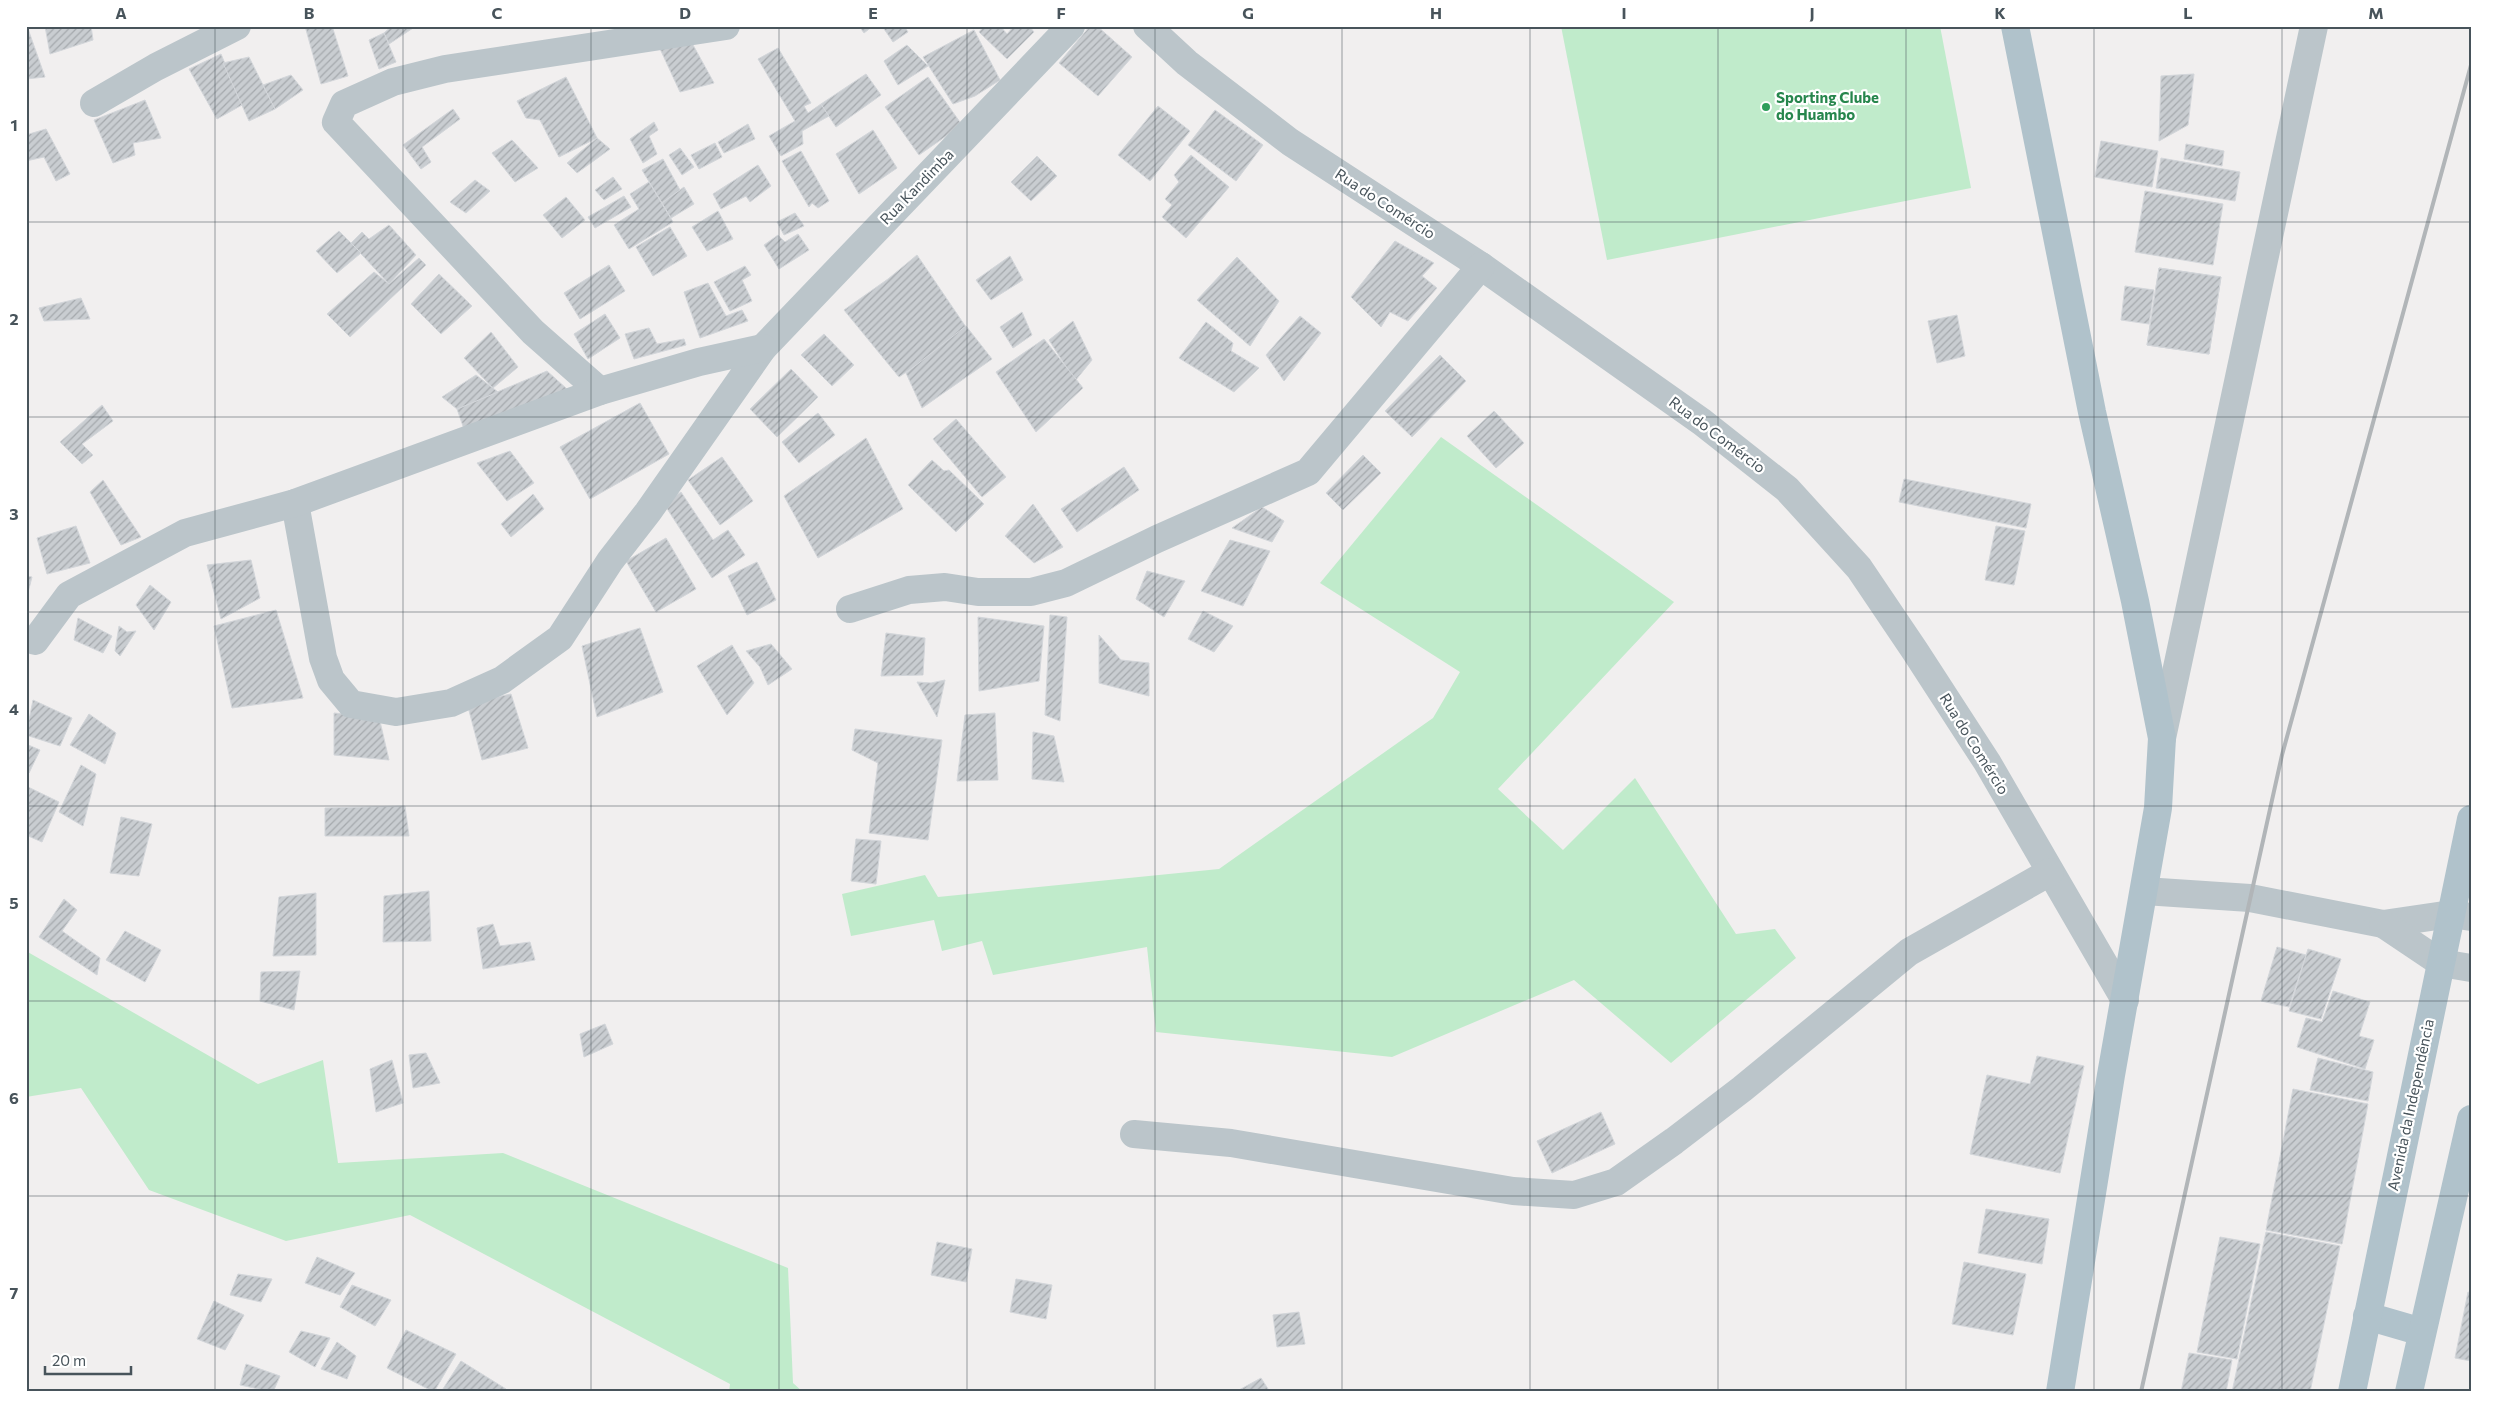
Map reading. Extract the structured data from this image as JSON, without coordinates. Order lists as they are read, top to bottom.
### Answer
{
  "streets": {
    "main road": ["Avenida da Independência"],
    "street": ["Rua Kandimba", "Rua do Comércio"]
  },
  "places": ["Sporting Clube do Huambo"],
  "scale_bar": "20 m",
  "grid": {
    "columns": [
      "A",
      "B",
      "C",
      "D",
      "E",
      "F",
      "G",
      "H",
      "I",
      "J",
      "K",
      "L",
      "M"
    ],
    "rows": [
      "1",
      "2",
      "3",
      "4",
      "5",
      "6",
      "7"
    ]
  }
}
